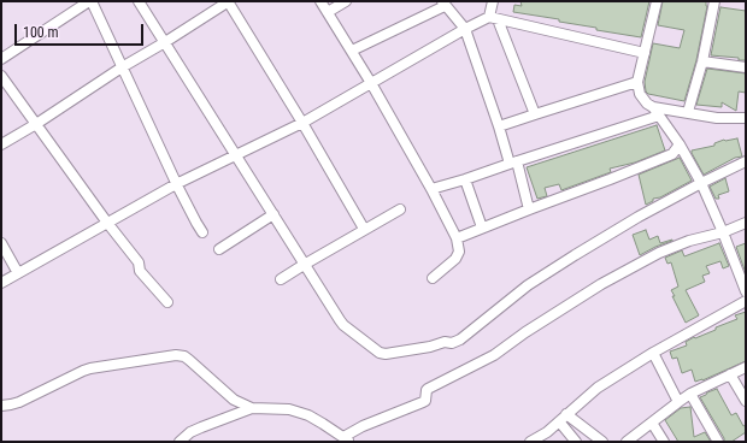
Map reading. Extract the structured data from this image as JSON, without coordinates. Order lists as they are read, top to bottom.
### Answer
{
  "scale_bar": "100 m"
}
